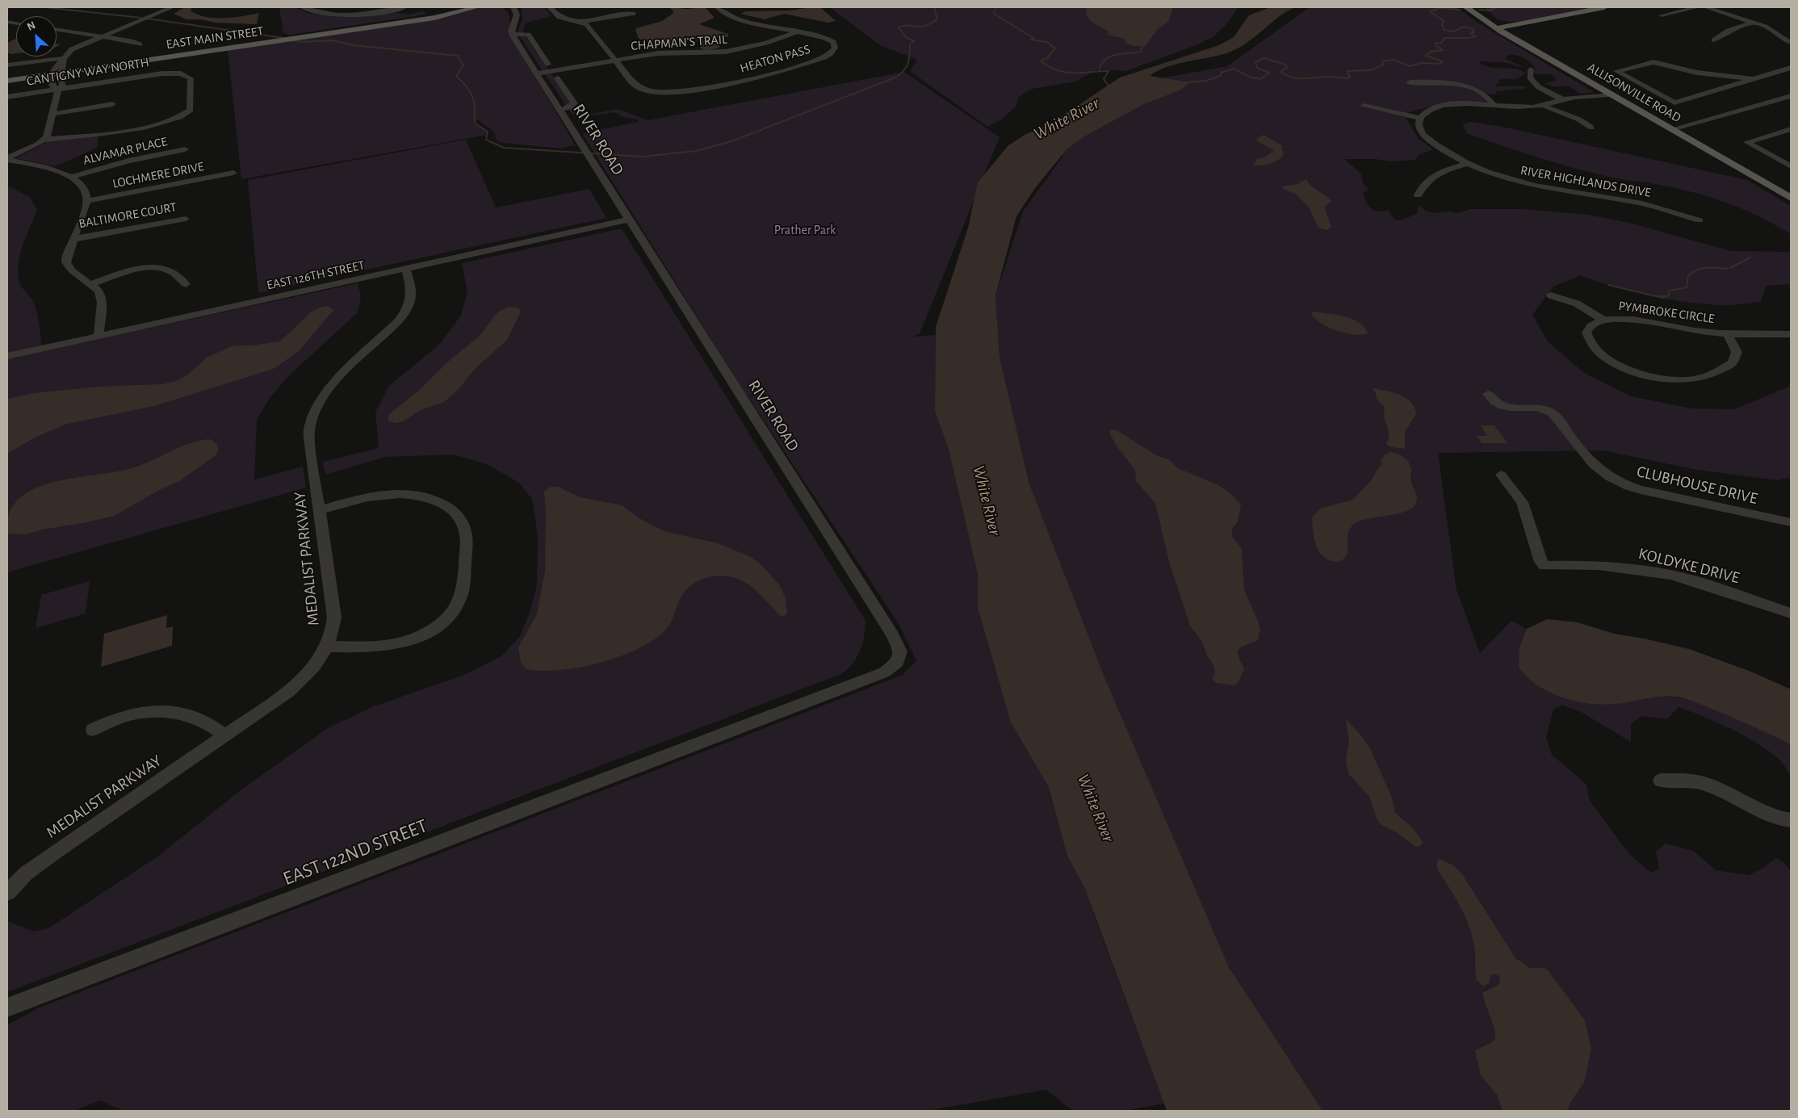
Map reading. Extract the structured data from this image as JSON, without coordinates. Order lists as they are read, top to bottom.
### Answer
{
  "streets": {
    "main road": ["EAST MAIN STREET", "ALLISONVILLE ROAD"],
    "street": [
      "CHAPMAN'S TRAIL",
      "HEATON PASS",
      "CANTIGNY WAY NORTH",
      "RIVER ROAD",
      "ALVAMAR PLACE",
      "LOCHMERE DRIVE",
      "RIVER HIGHLANDS DRIVE",
      "BALTIMORE COURT",
      "EAST 126TH STREET",
      "PYMBROKE CIRCLE",
      "CLUBHOUSE DRIVE",
      "MEDALIST PARKWAY",
      "KOLDYKE DRIVE",
      "EAST 122ND STREET"
    ]
  },
  "crossings": [
    ["CHAPMAN'S TRAIL", "HEATON PASS"],
    ["CHAPMAN'S TRAIL", "RIVER ROAD"],
    ["RIVER ROAD", "EAST 126TH STREET"],
    ["RIVER ROAD", "EAST 122ND STREET"],
    ["EAST 126TH STREET", "MEDALIST PARKWAY"]
  ],
  "water": ["White River"],
  "parks": ["Prather Park"],
  "north": "top left"
}
